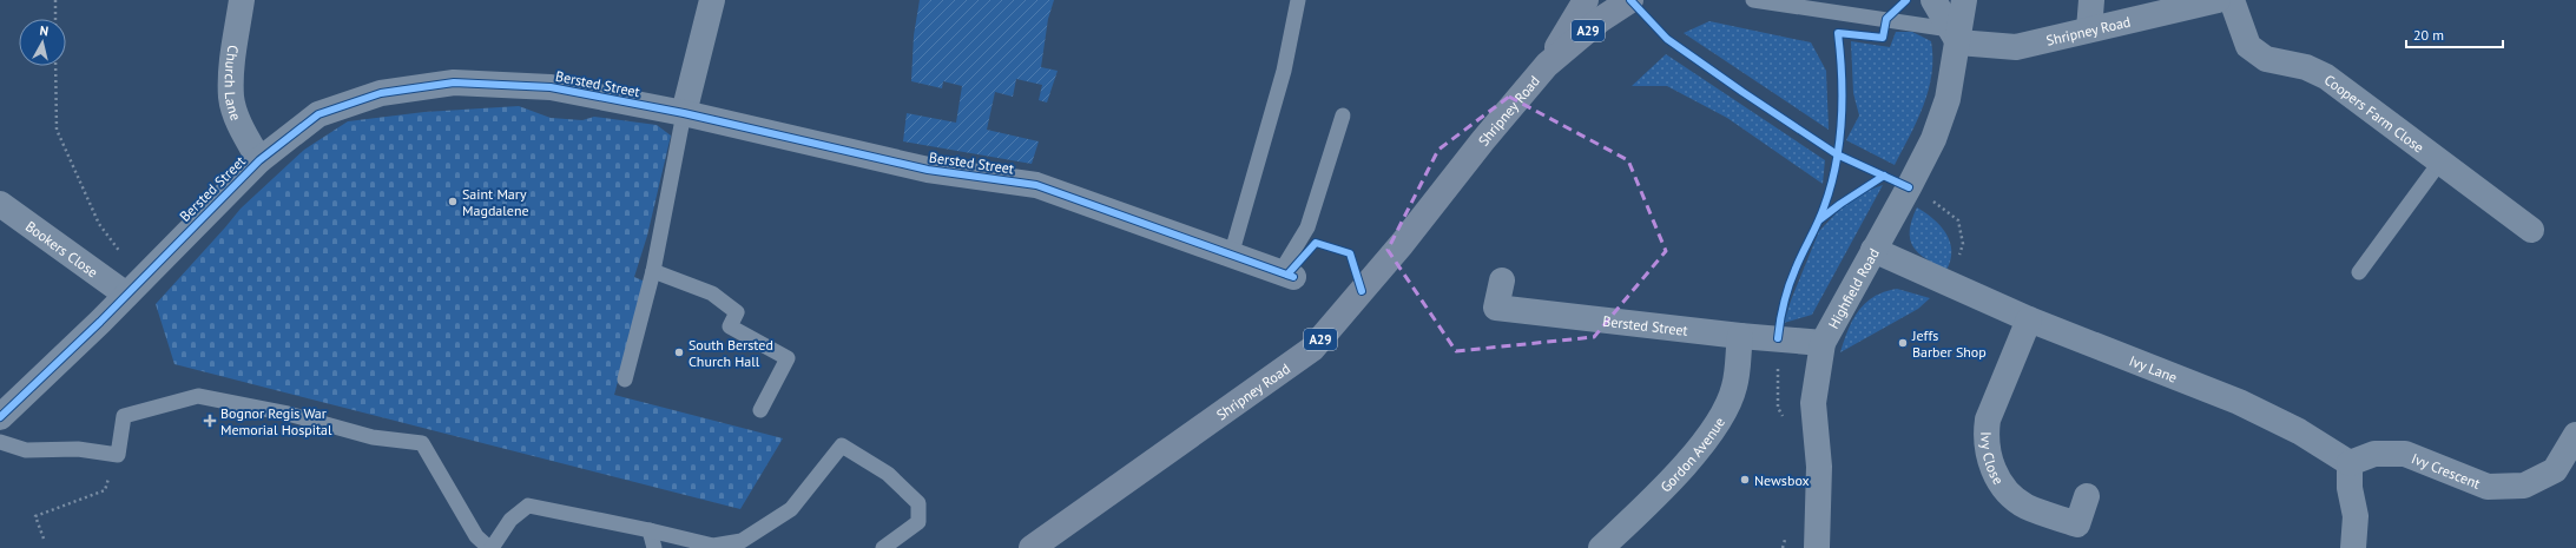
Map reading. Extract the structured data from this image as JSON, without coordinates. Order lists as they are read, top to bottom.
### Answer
{
  "streets": {
    "main road": ["A29", "Shripney Road"],
    "street": [
      "Church Lane",
      "Bersted Street",
      "Coopers Farm Close",
      "Bookers Close",
      "Highfield Road",
      "Ivy Lane",
      "Gordon Avenue",
      "Ivy Close",
      "Ivy Crescent"
    ]
  },
  "crossings": [
    ["Shripney Road", "Highfield Road"],
    ["Church Lane", "Bersted Street"],
    ["Bersted Street", "Bookers Close"],
    ["Bersted Street", "Highfield Road"],
    ["Bersted Street", "Gordon Avenue"],
    ["Highfield Road", "Ivy Lane"],
    ["Ivy Lane", "Ivy Close"],
    ["Ivy Lane", "Ivy Crescent"]
  ],
  "places": {
    "other": [
      "Saint Mary Magdalene",
      "Jeffs Barber Shop",
      "South Bersted Church Hall",
      "Newsbox"
    ],
    "health": ["Bognor Regis War Memorial Hospital"]
  },
  "scale_bar": "20 m",
  "north": "top"
}
